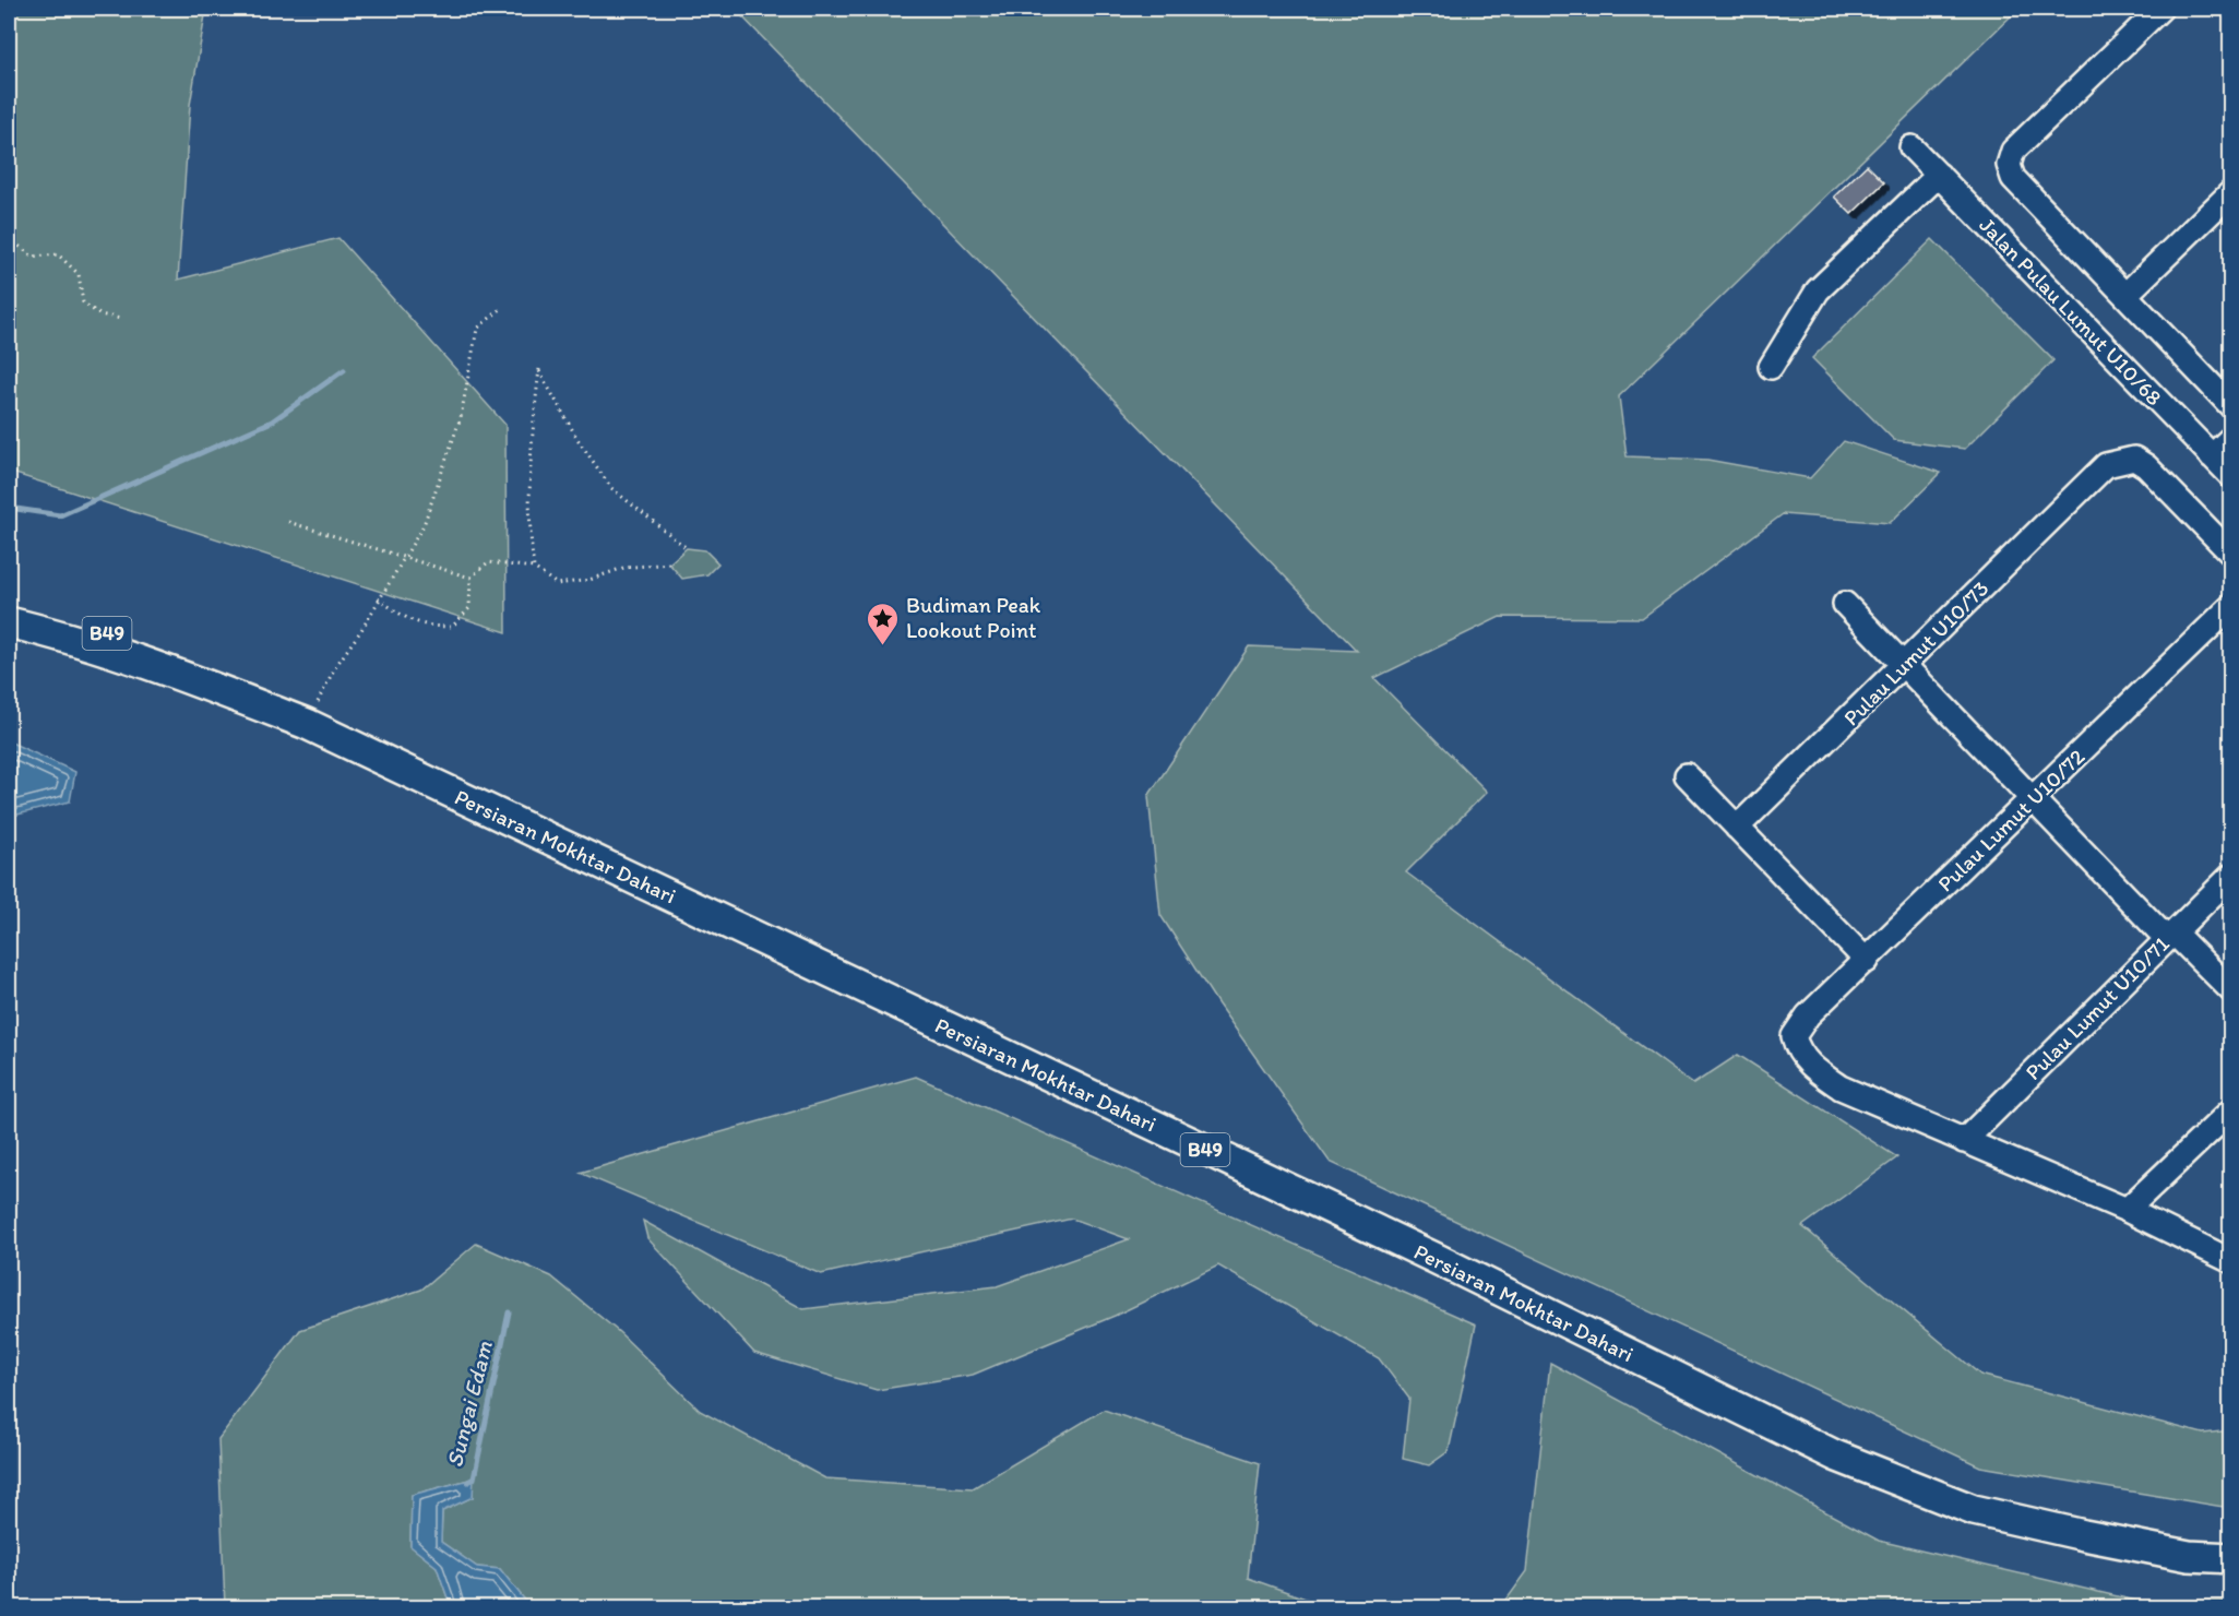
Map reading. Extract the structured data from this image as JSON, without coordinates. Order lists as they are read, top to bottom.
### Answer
{
  "streets": {
    "main road": ["B49", "Persiaran Mokhtar Dahari"],
    "street": [
      "Jalan Pulau Lumut U10/68",
      "Pulau Lumut U10/73",
      "Pulau Lumut U10/72",
      "Pulau Lumut U10/71"
    ]
  },
  "crossings": [
    ["Pulau Lumut U10/72", "Pulau Lumut U10/71"]
  ],
  "water": ["Sungai Edam"],
  "places": {
    "place": ["Budiman Peak Lookout Point"]
  }
}
